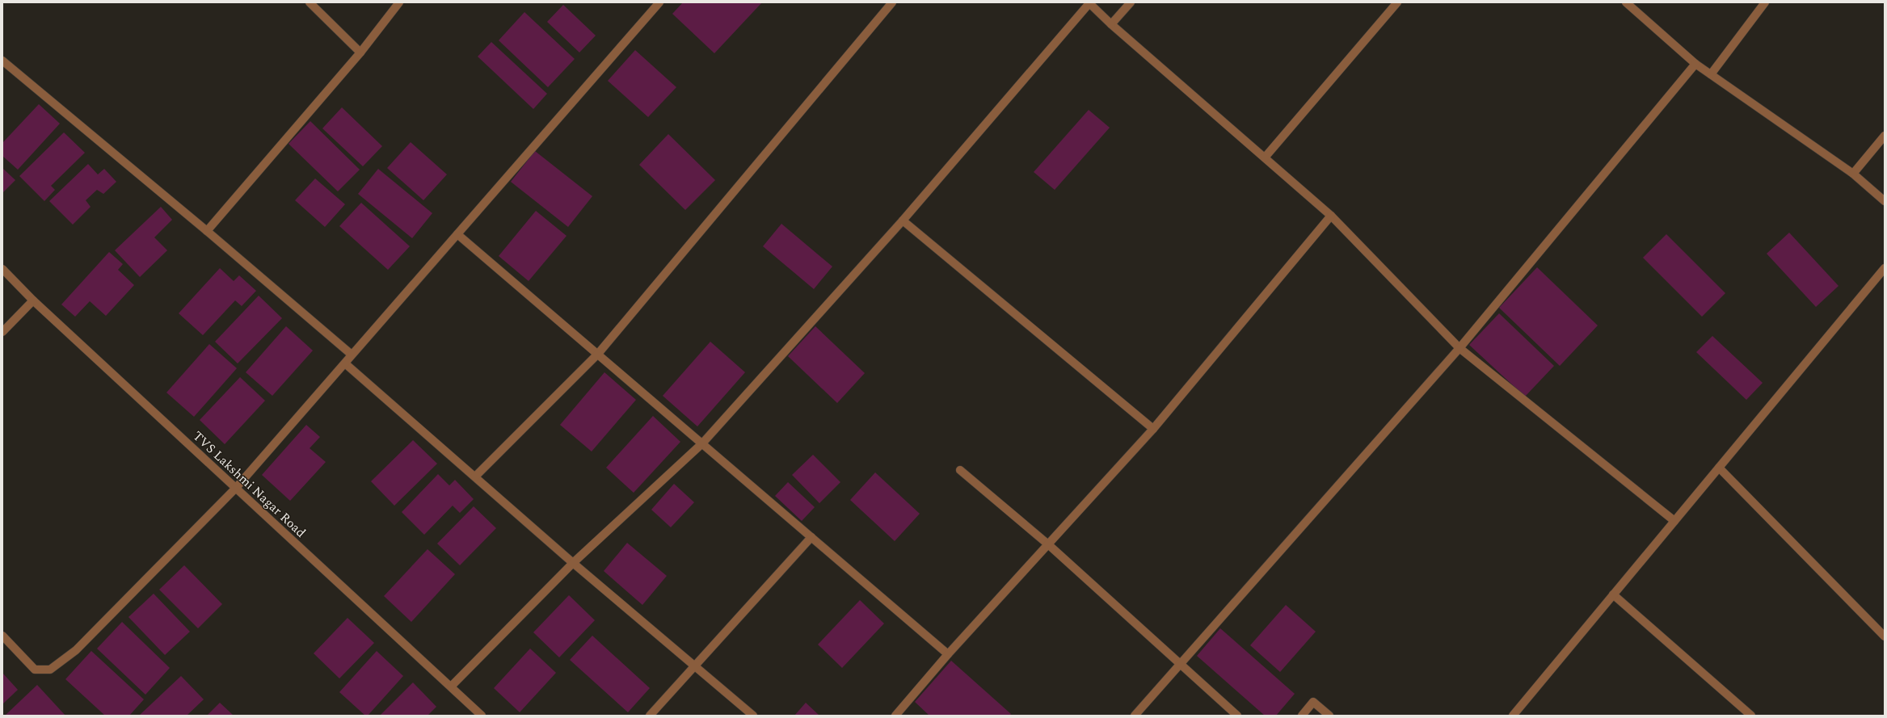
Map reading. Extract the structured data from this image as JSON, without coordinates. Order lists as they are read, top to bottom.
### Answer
{
  "streets": {
    "street": ["TVS Lakshmi Nagar Road"]
  }
}
